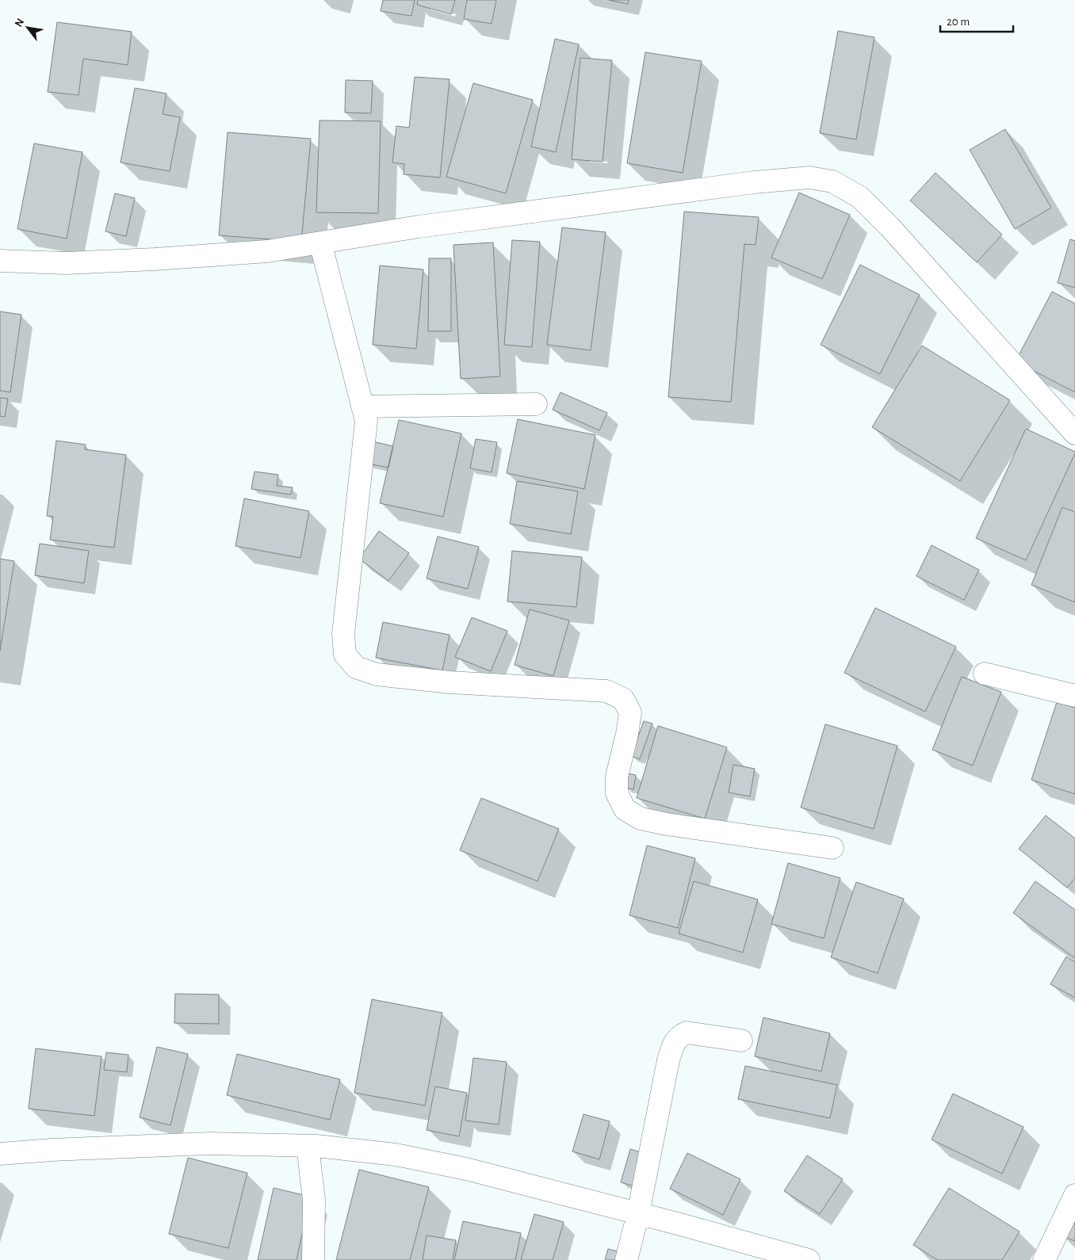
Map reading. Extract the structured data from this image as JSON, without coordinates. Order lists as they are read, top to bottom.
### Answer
{
  "scale_bar": "20 m",
  "north": "top left"
}
